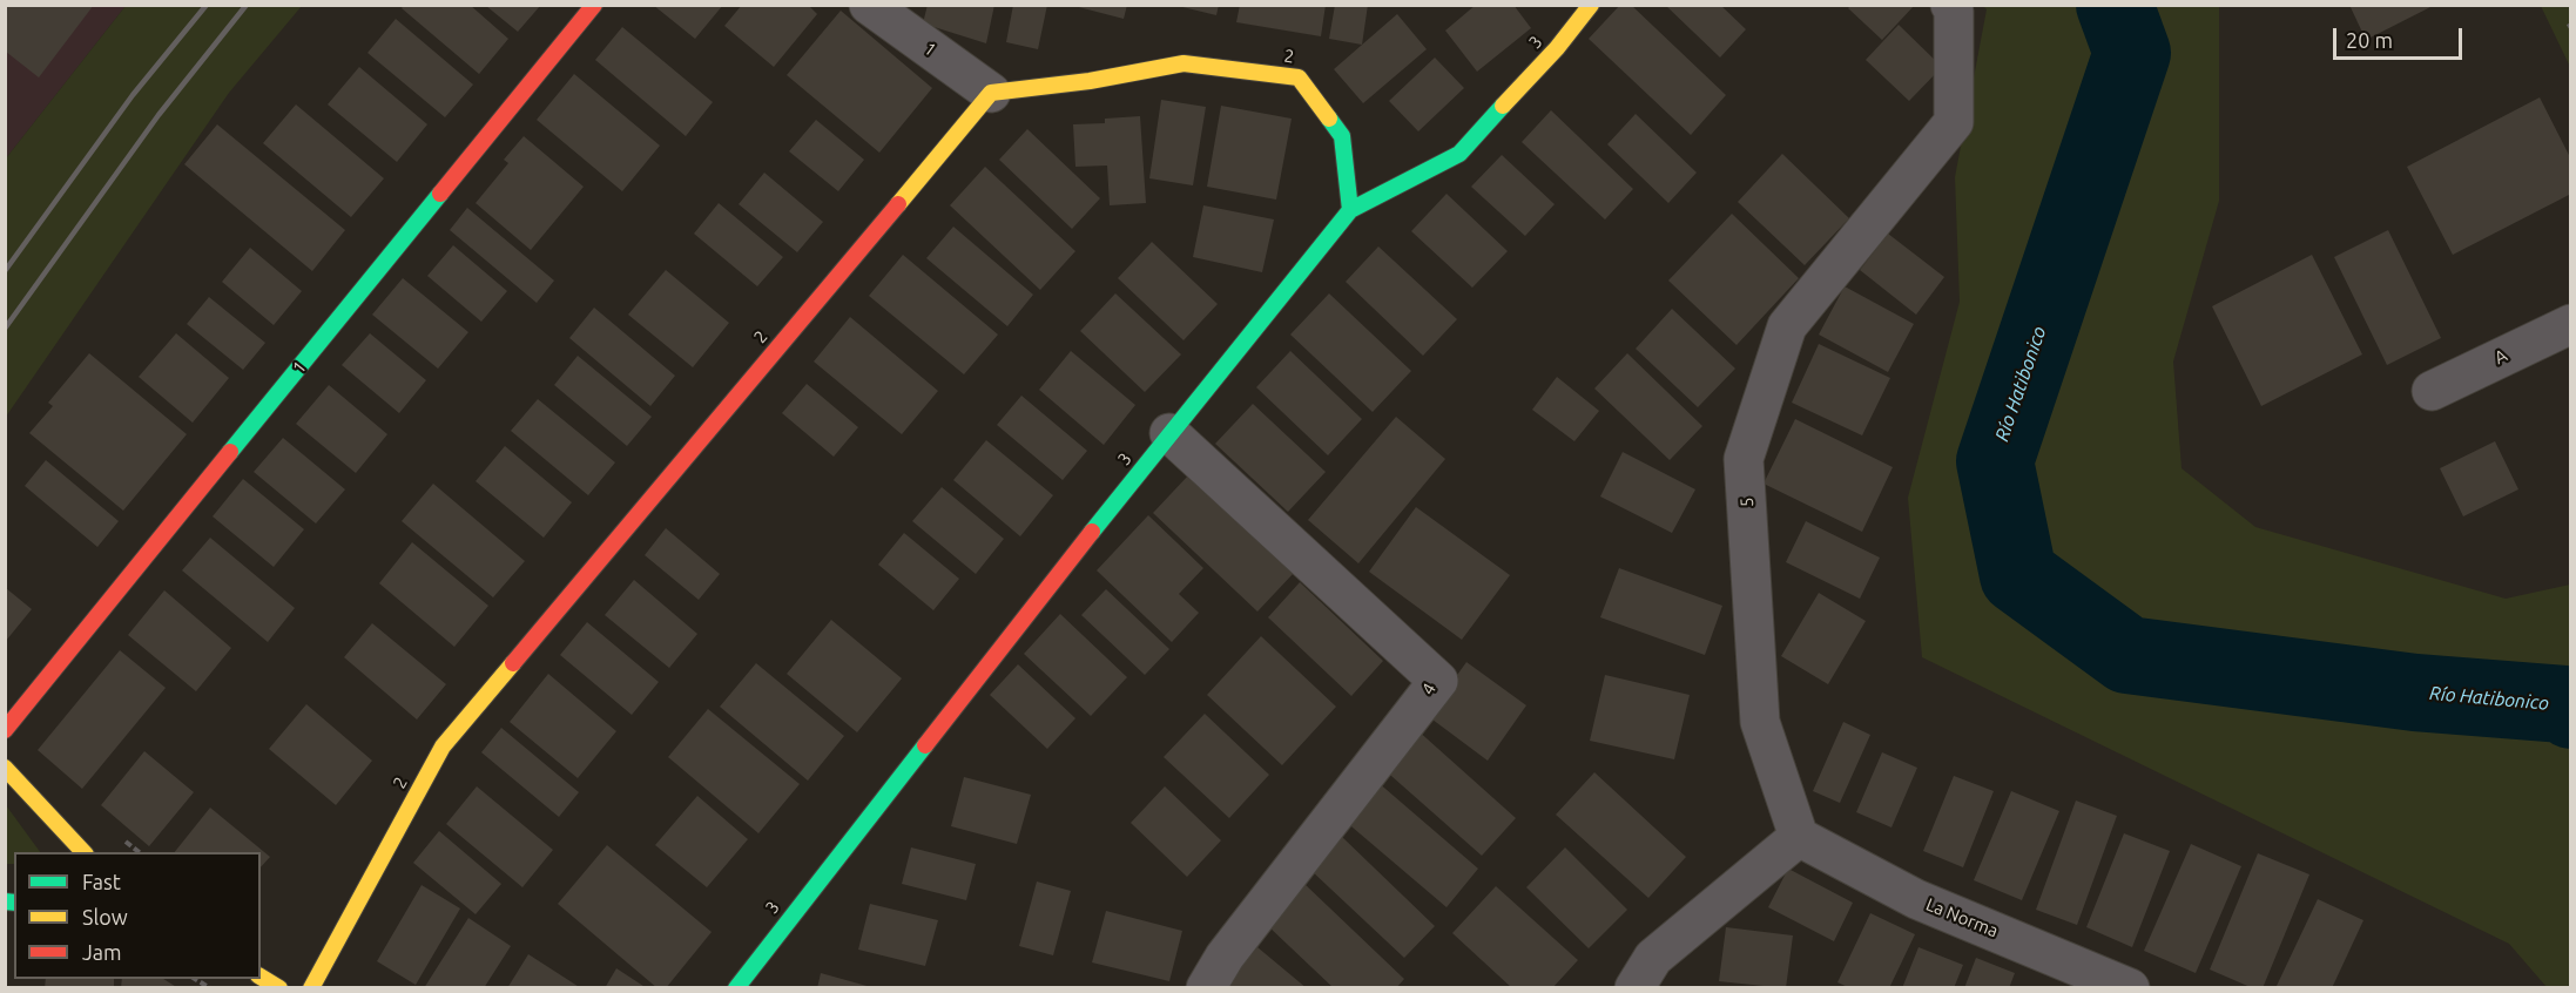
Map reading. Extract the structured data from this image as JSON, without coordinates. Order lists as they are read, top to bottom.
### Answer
{
  "streets": {
    "street": [
      "3",
      "1",
      "2",
      "A",
      "5",
      "4",
      "La Norma"
    ]
  },
  "crossings": [
    ["3", "2"],
    ["3", "4"],
    ["1", "2"],
    ["5", "La Norma"]
  ],
  "water": ["Río Hatibonico"],
  "legend": ["Fast", "Slow", "Jam"],
  "scale_bar": "20 m"
}
